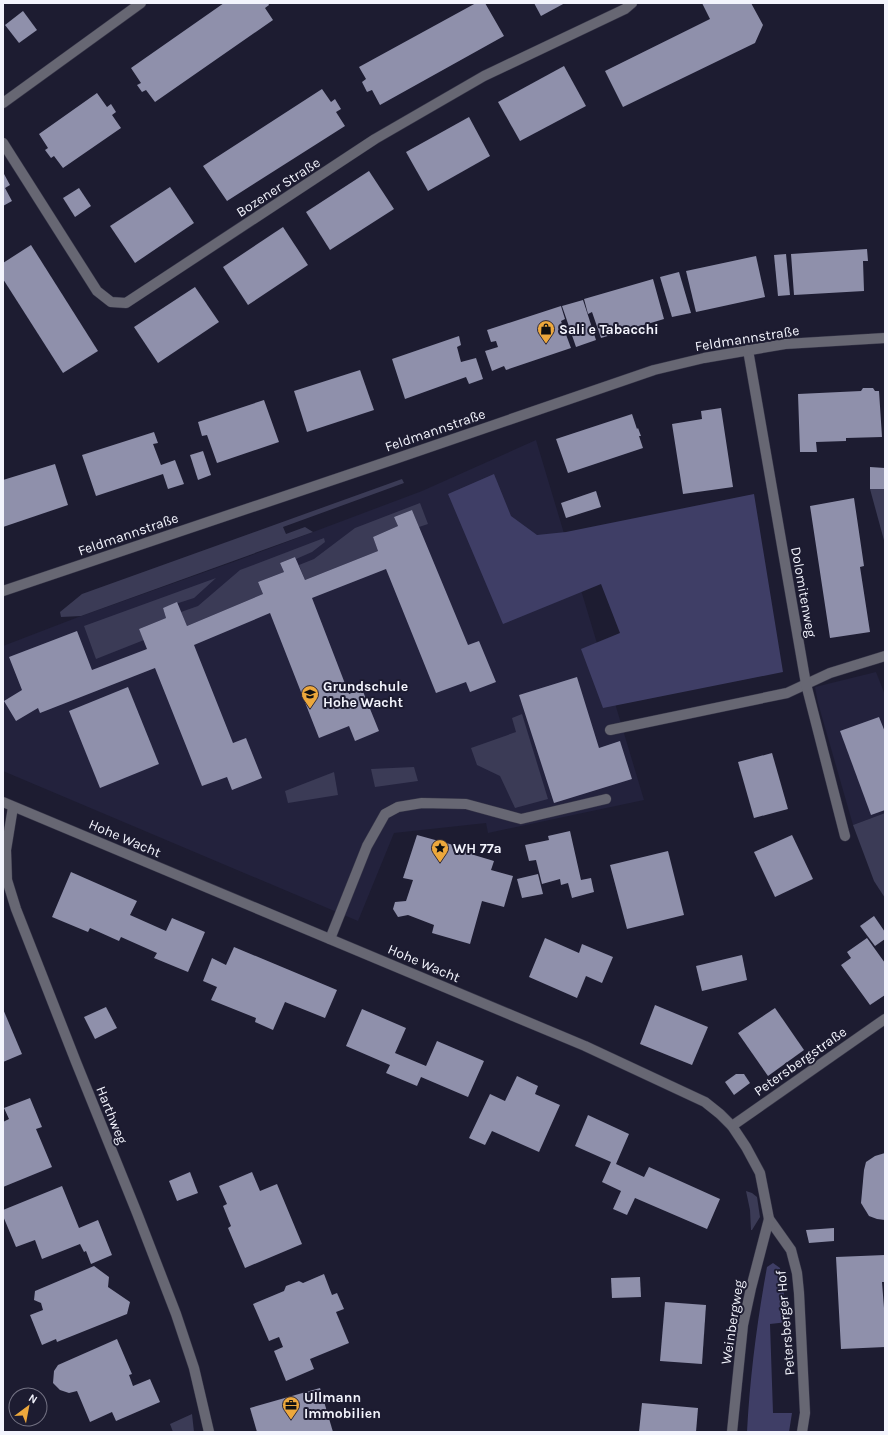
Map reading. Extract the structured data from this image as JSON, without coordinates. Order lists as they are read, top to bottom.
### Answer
{
  "streets": {
    "street": [
      "Bozener Straße",
      "Feldmannstraße",
      "Dolomitenweg",
      "Hohe Wacht",
      "Petersbergstraße",
      "Harthweg",
      "Weinbergweg",
      "Petersberger Hof"
    ]
  },
  "crossings": [
    ["Feldmannstraße", "Dolomitenweg"],
    ["Hohe Wacht", "Petersbergstraße"],
    ["Hohe Wacht", "Harthweg"],
    ["Hohe Wacht", "Weinbergweg"],
    ["Hohe Wacht", "Petersberger Hof"],
    ["Weinbergweg", "Petersberger Hof"]
  ],
  "places": {
    "shop": ["Sali e Tabacchi"],
    "school or university": ["Grundschule Hohe Wacht"],
    "place": ["WH 77a"],
    "office": ["Ullmann Immobilien"]
  },
  "north": "top right"
}
